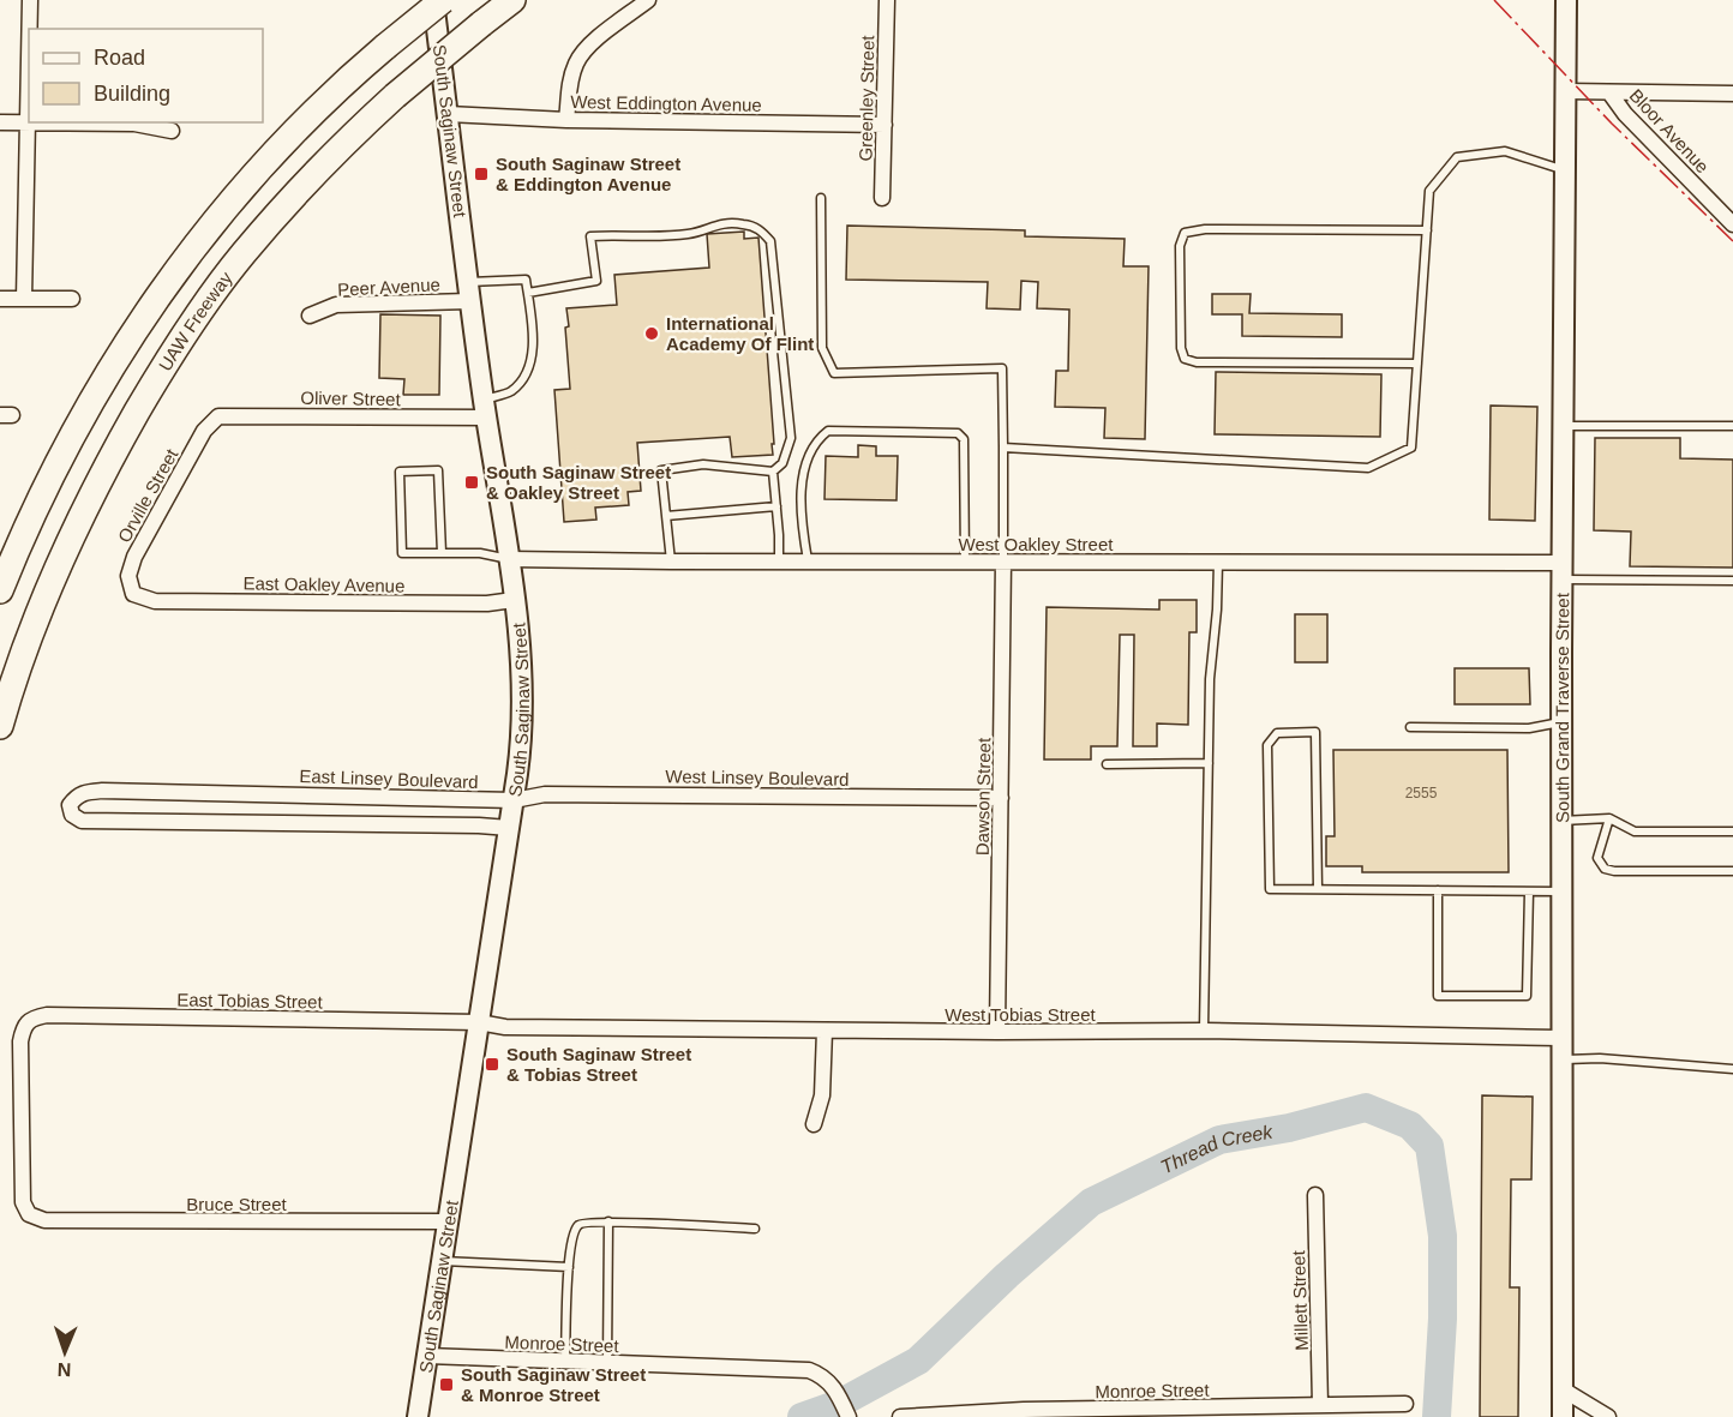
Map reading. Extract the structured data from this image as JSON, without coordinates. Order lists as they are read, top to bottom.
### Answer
{
  "streets": {
    "highway": ["UAW Freeway"],
    "main road": ["South Saginaw Street", "South Grand Traverse Street"],
    "street": [
      "Greenley Street",
      "West Eddington Avenue",
      "Bloor Avenue",
      "Peer Avenue",
      "Oliver Street",
      "Orville Street",
      "West Oakley Street",
      "East Oakley Avenue",
      "West Linsey Boulevard",
      "East Linsey Boulevard",
      "Dawson Street",
      "East Tobias Street",
      "West Tobias Street",
      "Bruce Street",
      "Millett Street",
      "Monroe Street"
    ]
  },
  "crossings": [
    ["Greenley Street", "West Eddington Avenue"],
    ["West Eddington Avenue", "South Saginaw Street"],
    ["South Saginaw Street", "Peer Avenue"],
    ["South Saginaw Street", "Oliver Street"],
    ["South Saginaw Street", "West Oakley Street"],
    ["South Saginaw Street", "East Oakley Avenue"],
    ["South Saginaw Street", "West Linsey Boulevard"],
    ["South Saginaw Street", "East Linsey Boulevard"],
    ["South Saginaw Street", "East Tobias Street"],
    ["South Saginaw Street", "West Tobias Street"],
    ["South Saginaw Street", "Bruce Street"],
    ["South Saginaw Street", "Monroe Street"],
    ["Oliver Street", "Orville Street"],
    ["Orville Street", "East Oakley Avenue"],
    ["West Oakley Street", "South Grand Traverse Street"],
    ["West Oakley Street", "Dawson Street"],
    ["South Grand Traverse Street", "West Tobias Street"],
    ["West Linsey Boulevard", "East Linsey Boulevard"],
    ["West Linsey Boulevard", "Dawson Street"],
    ["Dawson Street", "West Tobias Street"],
    ["East Tobias Street", "West Tobias Street"],
    ["East Tobias Street", "Bruce Street"],
    ["Millett Street", "Monroe Street"]
  ],
  "water": ["Thread Creek"],
  "places": {
    "transit": [
      "South Saginaw Street & Eddington Avenue",
      "South Saginaw Street & Oakley Street",
      "South Saginaw Street & Tobias Street",
      "South Saginaw Street & Monroe Street"
    ],
    "other": ["International Academy Of Flint"]
  },
  "house_numbers": ["2555"],
  "legend": ["Road", "Building"],
  "north": "bottom"
}
